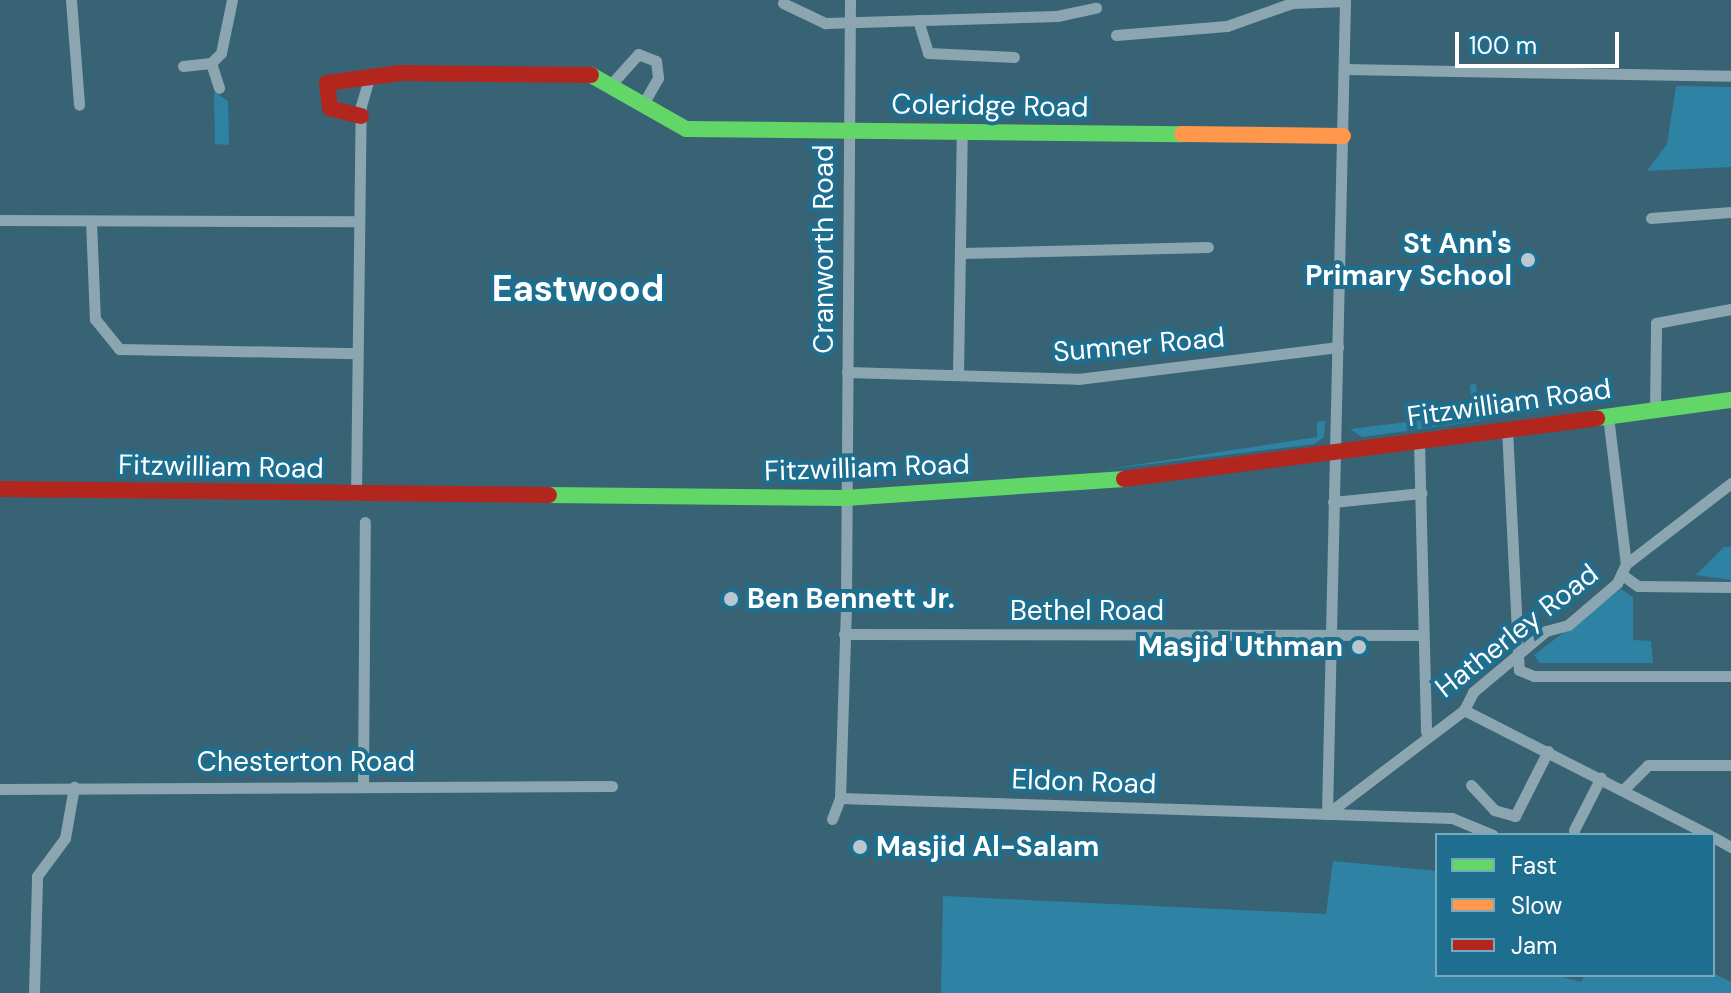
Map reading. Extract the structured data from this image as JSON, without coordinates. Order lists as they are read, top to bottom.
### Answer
{
  "streets": {
    "main road": ["Coleridge Road", "Fitzwilliam Road"],
    "street": [
      "Cranworth Road",
      "Sumner Road",
      "Bethel Road",
      "Hatherley Road",
      "Chesterton Road",
      "Eldon Road"
    ]
  },
  "crossings": [
    ["Coleridge Road", "Cranworth Road"],
    ["Cranworth Road", "Sumner Road"],
    ["Cranworth Road", "Fitzwilliam Road"],
    ["Cranworth Road", "Bethel Road"],
    ["Cranworth Road", "Eldon Road"],
    ["Hatherley Road", "Eldon Road"]
  ],
  "districts": ["Eastwood"],
  "places": [
    "St Ann's Primary School",
    "Ben Bennett Jr.",
    "Masjid Uthman",
    "Masjid Al-Salam"
  ],
  "legend": ["Fast", "Slow", "Jam"],
  "scale_bar": "100 m"
}
